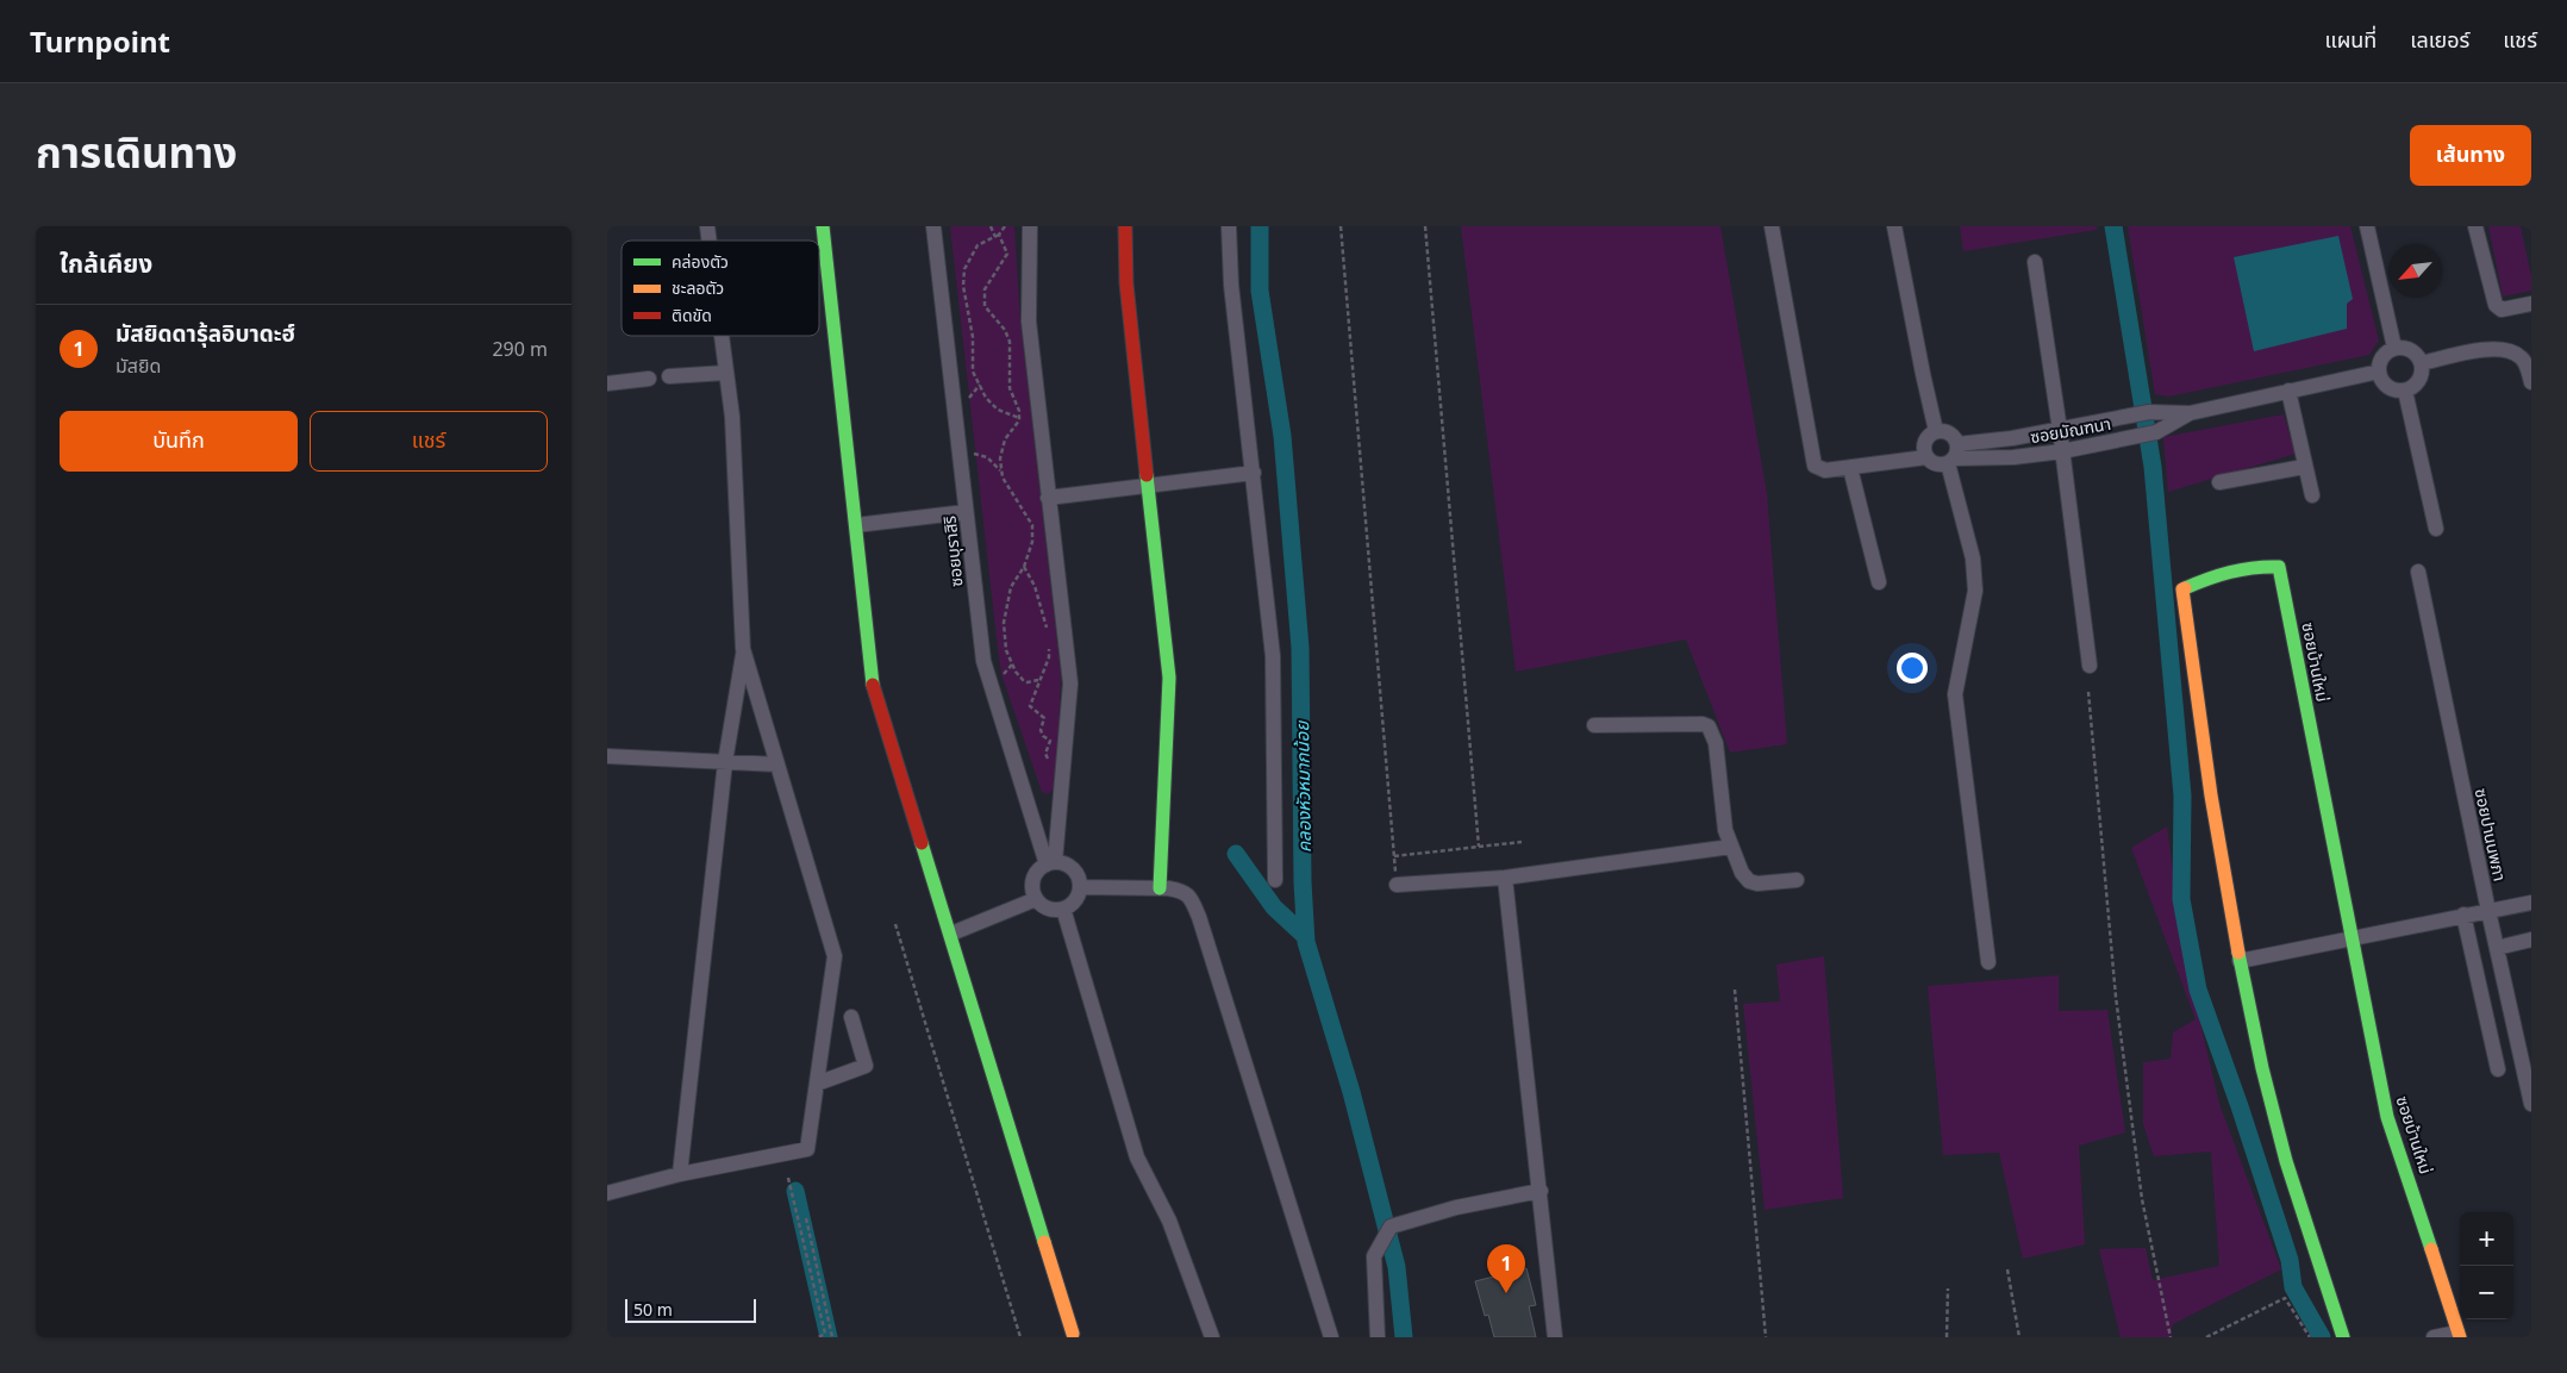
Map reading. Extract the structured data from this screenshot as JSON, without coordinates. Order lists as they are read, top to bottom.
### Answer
{
  "streets": {
    "street": [
      "ซอยมัณฑนา",
      "ซอยบุราสิริ",
      "ซอยบ้านใหม่",
      "ซอยปานนพภา"
    ]
  },
  "water": ["คลองหัวหมากน้อย"],
  "legend": ["คล่องตัว", "ชะลอตัว", "ติดขัด"],
  "scale_bar": "50 m",
  "north": "bottom left",
  "page": {
    "header": "Turnpoint",
    "nav": ["แผนที่", "เลเยอร์", "แชร์"],
    "title": "การเดินทาง",
    "buttons": [
      "เส้นทาง",
      ["บันทึก", "แชร์"]
    ],
    "heading": "ใกล้เคียง",
    "list": [
      {
        "mark": "1",
        "name": "มัสยิดดารุ้ลอิบาดะฮ์",
        "note": "มัสยิด",
        "value": "290 m"
      }
    ],
    "map_buttons": ["+", "−"],
    "pins": "1",
    "scale": "50 m"
  }
}
